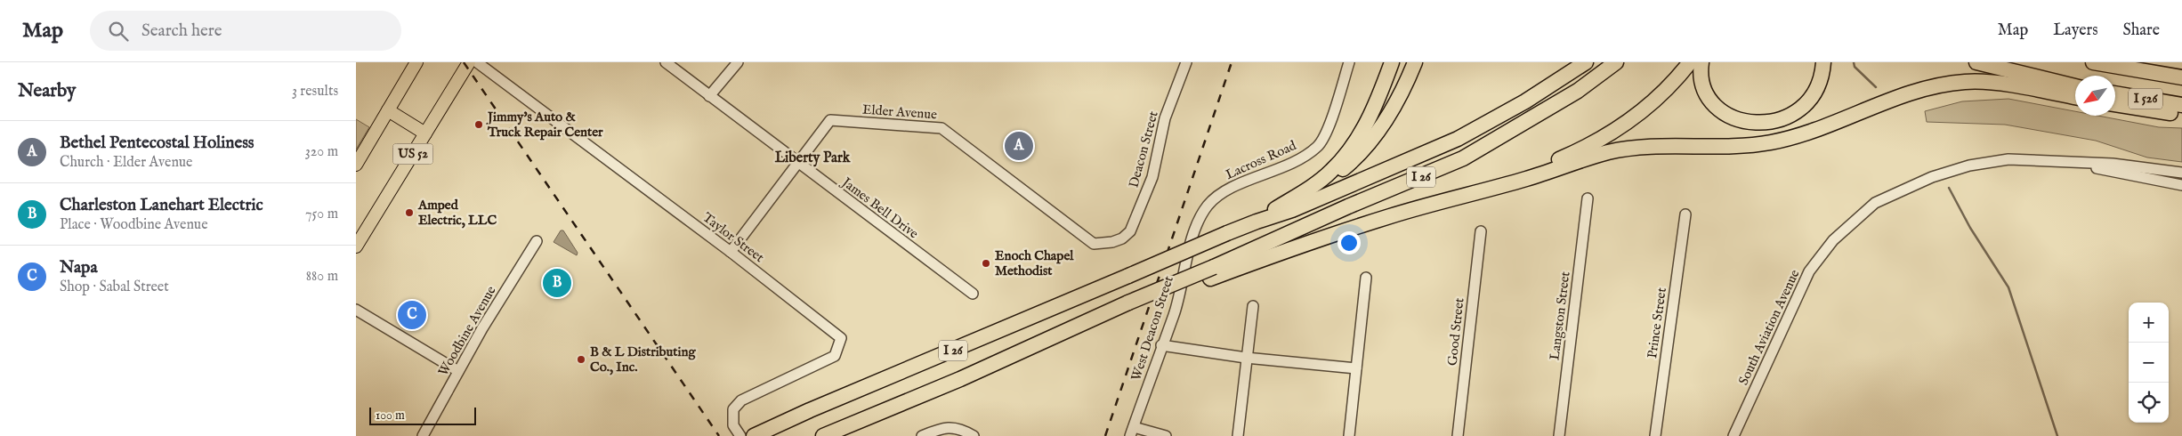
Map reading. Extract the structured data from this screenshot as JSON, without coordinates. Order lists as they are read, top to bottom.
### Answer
{
  "streets": {
    "highway": ["I 526", "I 26"],
    "main road": ["US 52"],
    "street": [
      "Elder Avenue",
      "Deacon Street",
      "Lacross Road",
      "James Bell Drive",
      "Taylor Street",
      "Langston Street",
      "Prince Street",
      "South Aviation Avenue",
      "West Deacon Street",
      "Woodbine Avenue",
      "Good Street"
    ]
  },
  "crossings": [
    ["Elder Avenue", "Deacon Street"],
    ["Elder Avenue", "James Bell Drive"],
    ["Elder Avenue", "Taylor Street"],
    ["Lacross Road", "West Deacon Street"]
  ],
  "districts": ["Liberty Park"],
  "places": [
    "Jimmy's Auto & Truck Repair Center",
    "Amped Electric, LLC",
    "Enoch Chapel Methodist",
    "B & L Distributing Co., Inc."
  ],
  "scale_bar": "100 m",
  "north": "bottom left",
  "page": {
    "header": "Map",
    "search": "Search here",
    "nav": ["Map", "Layers", "Share"],
    "heading": ["Nearby", "3 results"],
    "list": [
      {
        "mark": "A",
        "name": "Bethel Pentecostal Holiness",
        "note": "Church · Elder Avenue",
        "value": "320 m"
      },
      {
        "mark": "B",
        "name": "Charleston Lanehart Electric",
        "note": "Place · Woodbine Avenue",
        "value": "750 m"
      },
      {
        "mark": "C",
        "name": "Napa",
        "note": "Shop · Sabal Street",
        "value": "880 m"
      }
    ],
    "pins": ["A", "B", "C"],
    "map_buttons": ["+", "−"],
    "scale": "100 m"
  }
}
